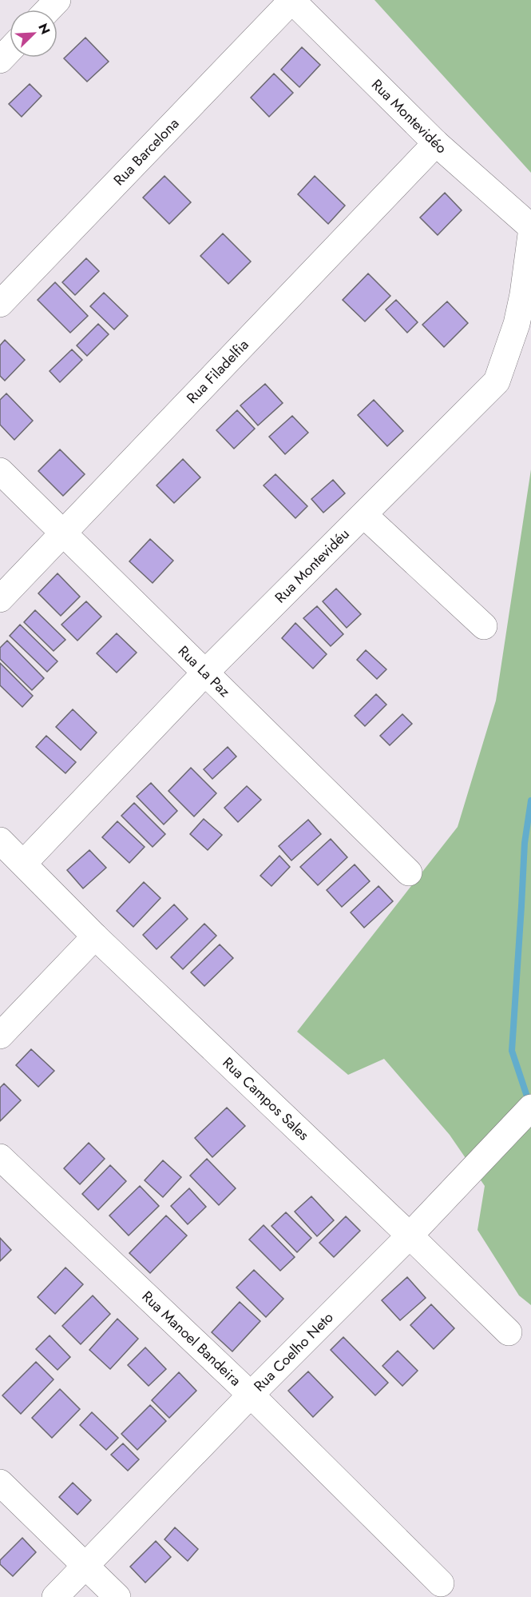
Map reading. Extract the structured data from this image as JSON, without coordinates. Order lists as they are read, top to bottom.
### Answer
{
  "streets": {
    "street": [
      "Rua Montevidéo",
      "Rua Barcelona",
      "Rua Filadelfia",
      "Rua Montevidéu",
      "Rua La Paz",
      "Rua Campos Sales",
      "Rua Manoel Bandeira",
      "Rua Coelho Neto"
    ]
  },
  "crossings": [
    ["Rua Montevidéo", "Rua Barcelona"],
    ["Rua Montevidéo", "Rua Filadelfia"],
    ["Rua Filadelfia", "Rua La Paz"],
    ["Rua Montevidéu", "Rua La Paz"],
    ["Rua Montevidéu", "Rua Campos Sales"],
    ["Rua Campos Sales", "Rua Coelho Neto"],
    ["Rua Manoel Bandeira", "Rua Coelho Neto"]
  ],
  "north": "top right"
}
